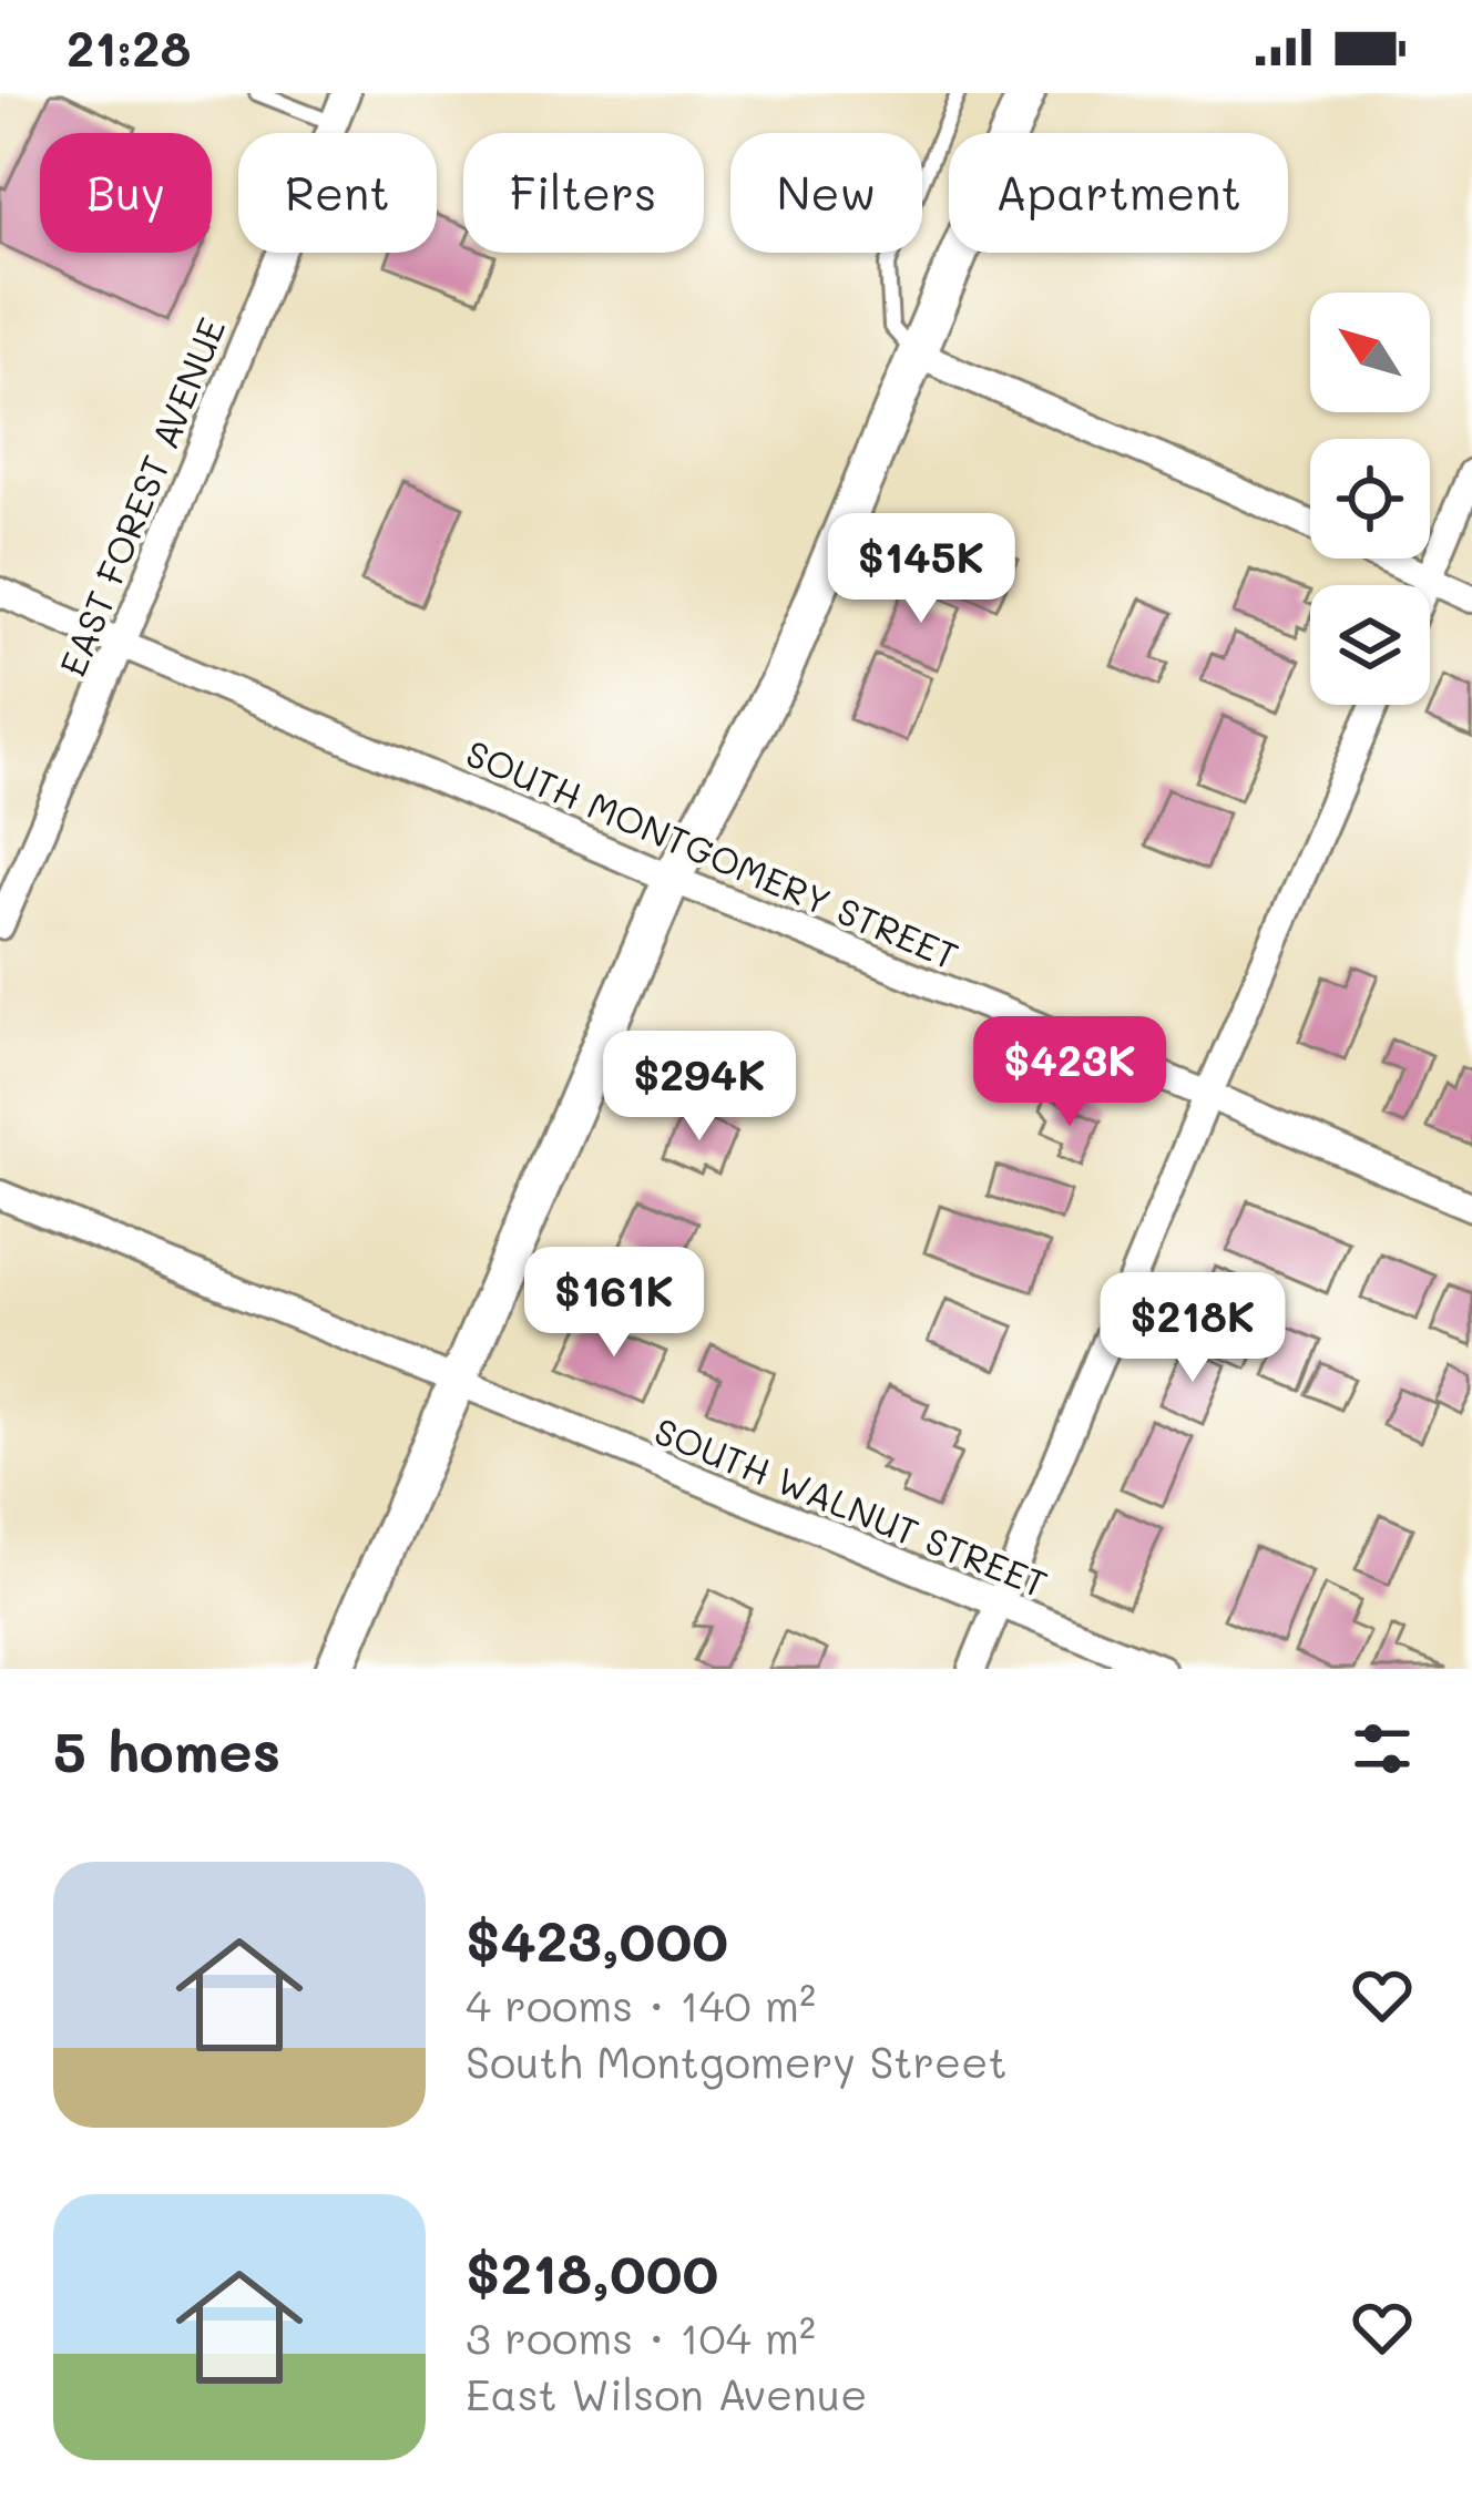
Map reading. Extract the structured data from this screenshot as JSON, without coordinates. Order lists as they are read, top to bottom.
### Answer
{
  "streets": {
    "street": ["EAST FOREST AVENUE", "SOUTH MONTGOMERY STREET", "SOUTH WALNUT STREET"]
  },
  "crossings": [
    ["EAST FOREST AVENUE", "SOUTH MONTGOMERY STREET"]
  ],
  "north": "top left",
  "page": {
    "status": "21:28",
    "chip": [
      "Buy",
      "Rent",
      "Filters",
      "New",
      "Apartment"
    ],
    "price": [
      "$145K",
      "$423K",
      "$294K",
      "$161K",
      "$218K"
    ],
    "heading": "5 homes",
    "list": [
      {
        "name": "$423,000",
        "note": "4 rooms · 140 m² · South Montgomery Street"
      },
      {
        "name": "$218,000",
        "note": "3 rooms · 104 m² · East Wilson Avenue"
      }
    ]
  }
}
